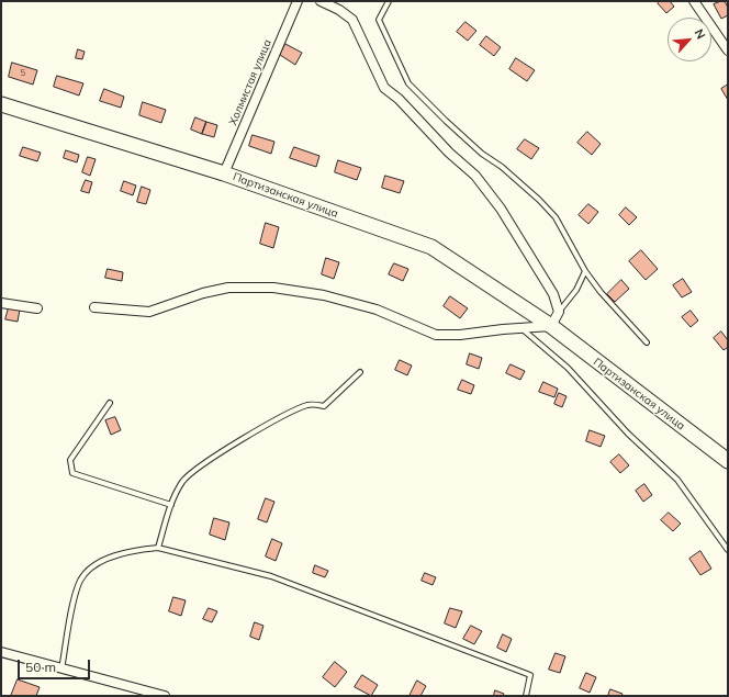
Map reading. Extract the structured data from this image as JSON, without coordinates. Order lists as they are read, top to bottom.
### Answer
{
  "streets": {
    "main road": ["Партизанская улица"],
    "street": ["Холмистая улица"]
  },
  "crossings": [
    ["Холмистая улица", "Партизанская улица"]
  ],
  "house_numbers": ["5"],
  "scale_bar": "50 m",
  "north": "top right"
}
